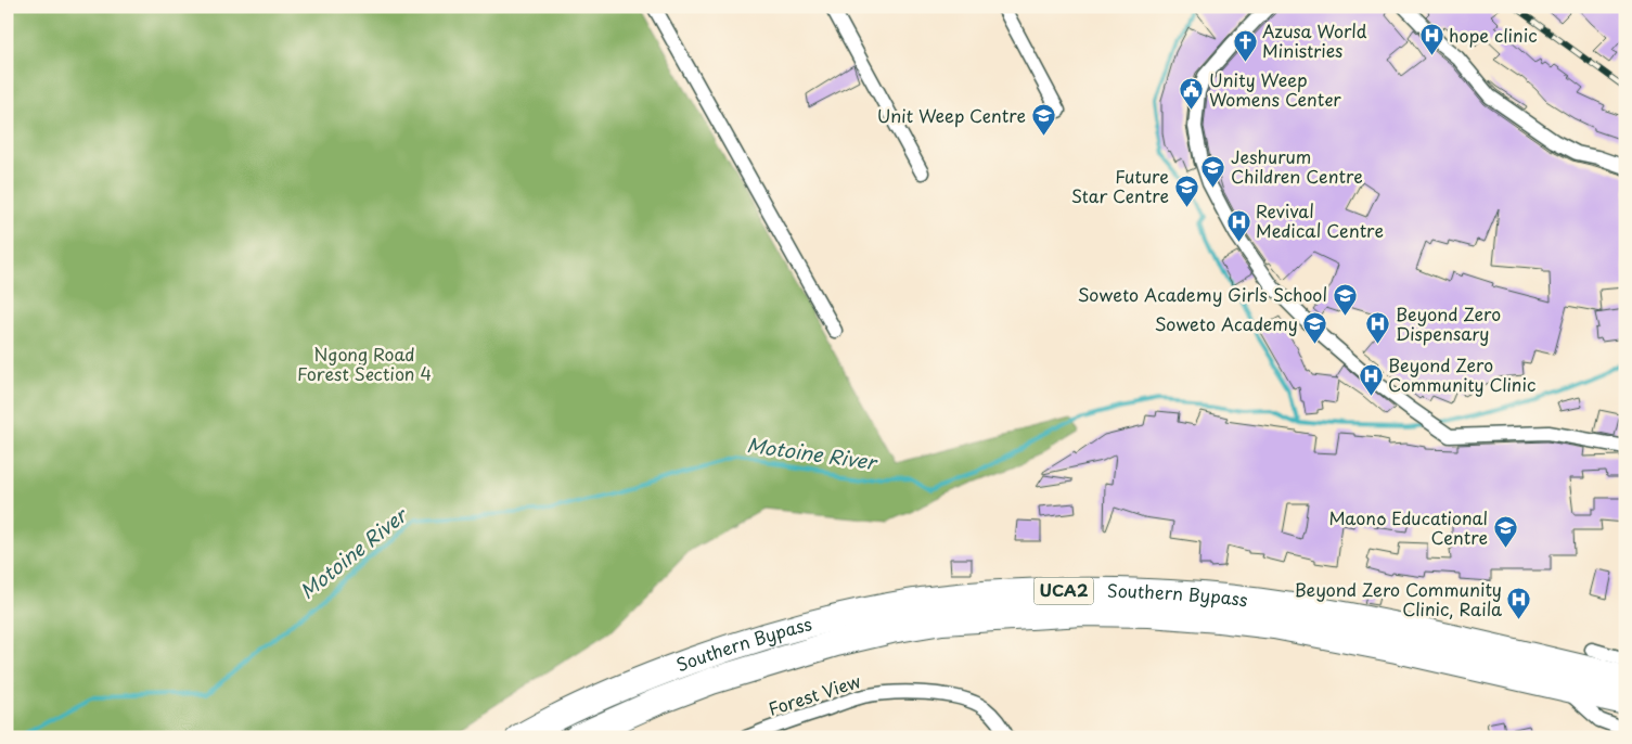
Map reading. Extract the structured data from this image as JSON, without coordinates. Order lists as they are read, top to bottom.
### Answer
{
  "streets": {
    "highway": ["UCA2", "Southern Bypass"],
    "street": ["Forest View"]
  },
  "water": ["Motoine River"],
  "parks": ["Ngong Road Forest Section 4"],
  "places": {
    "hospital": [
      "hope clinic",
      "Revival Medical Centre",
      "Beyond Zero Dispensary",
      "Beyond Zero Community Clinic",
      "Beyond Zero Community Clinic, Raila"
    ],
    "church": ["Azusa World Ministries"],
    "public building": ["Unity Weep Womens Center"],
    "school or university": [
      "Unit Weep Centre",
      "Jeshurum Children Centre",
      "Future Star Centre",
      "Soweto Academy Girls School",
      "Soweto Academy",
      "Maono Educational Centre"
    ]
  }
}
